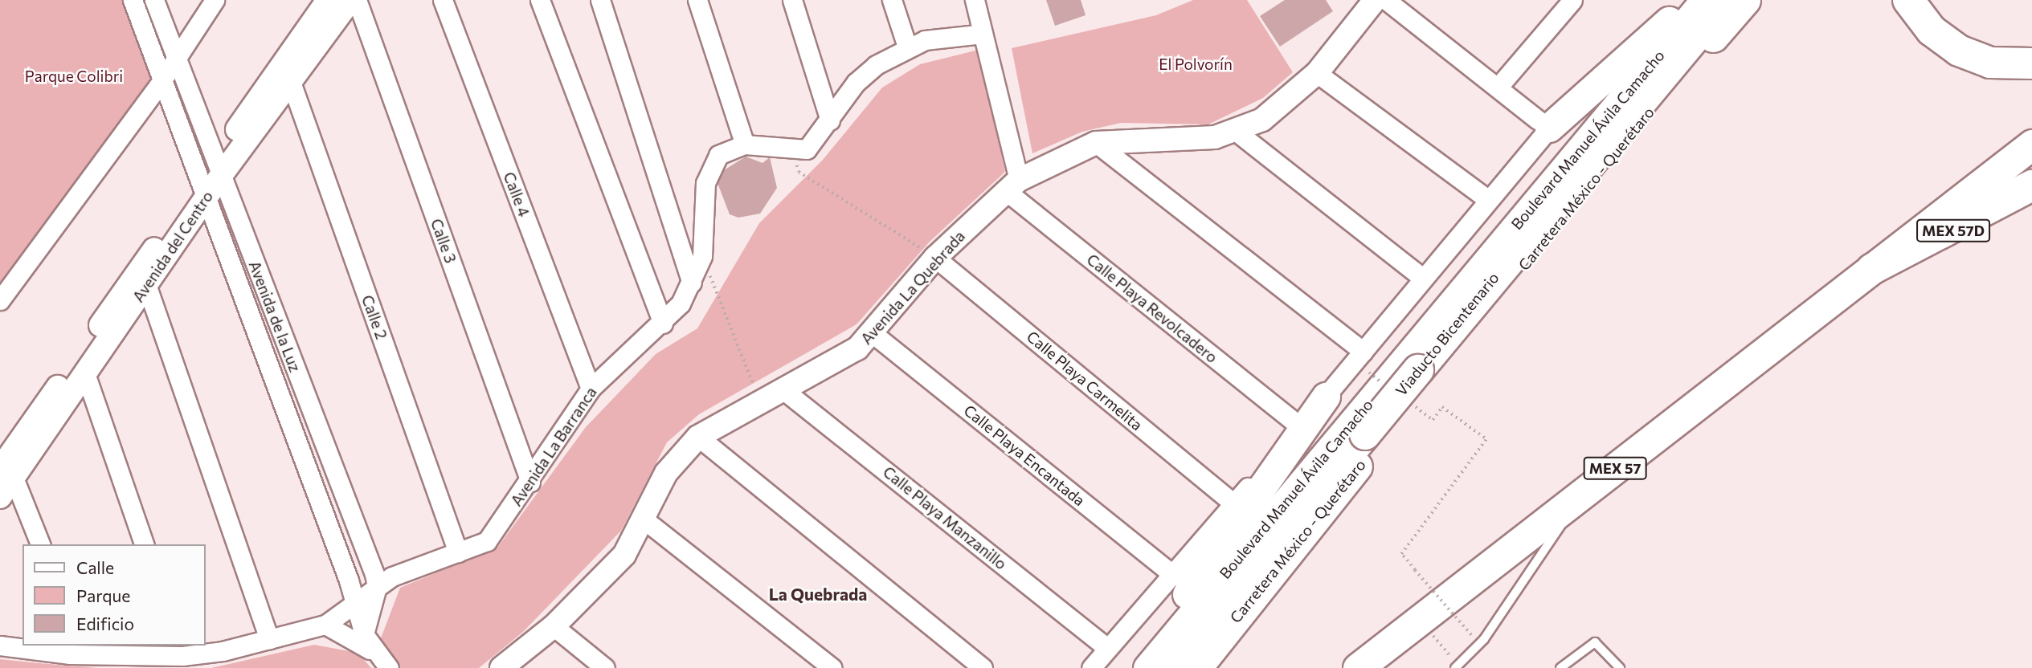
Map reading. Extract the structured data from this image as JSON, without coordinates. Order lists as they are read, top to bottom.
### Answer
{
  "streets": {
    "highway": [
      "Carretera México - Querétaro",
      "MEX 57D",
      "Viaducto Bicentenario",
      "MEX 57"
    ],
    "main road": ["Boulevard Manuel Ávila Camacho"],
    "street": [
      "Calle 4",
      "Calle 3",
      "Avenida del Centro",
      "Avenida La Quebrada",
      "Calle Playa Revolcadero",
      "Avenida de la Luz",
      "Calle 2",
      "Calle Playa Carmelita",
      "Avenida La Barranca",
      "Calle Playa Encantada",
      "Calle Playa Manzanillo"
    ]
  },
  "crossings": [
    ["Calle 4", "Avenida La Barranca"],
    ["MEX 57D", "MEX 57"],
    ["Calle 3", "Avenida La Barranca"],
    ["Avenida del Centro", "Avenida de la Luz"],
    ["Avenida del Centro", "Calle 2"],
    ["Avenida La Quebrada", "Calle Playa Revolcadero"],
    ["Avenida La Quebrada", "Calle Playa Carmelita"],
    ["Avenida La Quebrada", "Calle Playa Encantada"],
    ["Avenida La Quebrada", "Calle Playa Manzanillo"],
    ["Avenida de la Luz", "Avenida La Barranca"],
    ["Calle 2", "Avenida La Barranca"]
  ],
  "districts": ["La Quebrada"],
  "parks": ["El Polvorín", "Parque Colibri"],
  "legend": ["Calle", "Parque", "Edificio"]
}
